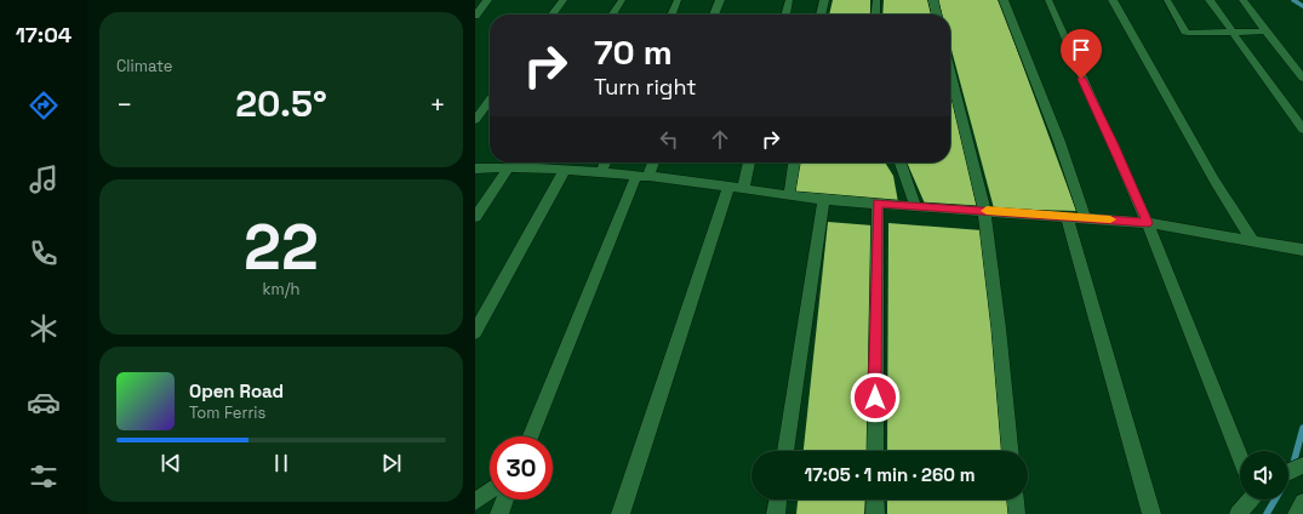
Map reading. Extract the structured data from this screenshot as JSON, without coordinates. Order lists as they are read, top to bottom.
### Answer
{
  "page": {
    "tabs": "17:04",
    "tile": [
      "Climate",
      ["22", "km/h"]
    ],
    "turn": ["70 m", "Turn right"],
    "heat": ["−", "20.5°", "+"],
    "song": ["Open Road", "Tom Ferris"],
    "limit": "30",
    "trip": "17:05 · 1 min · 260 m"
  }
}
